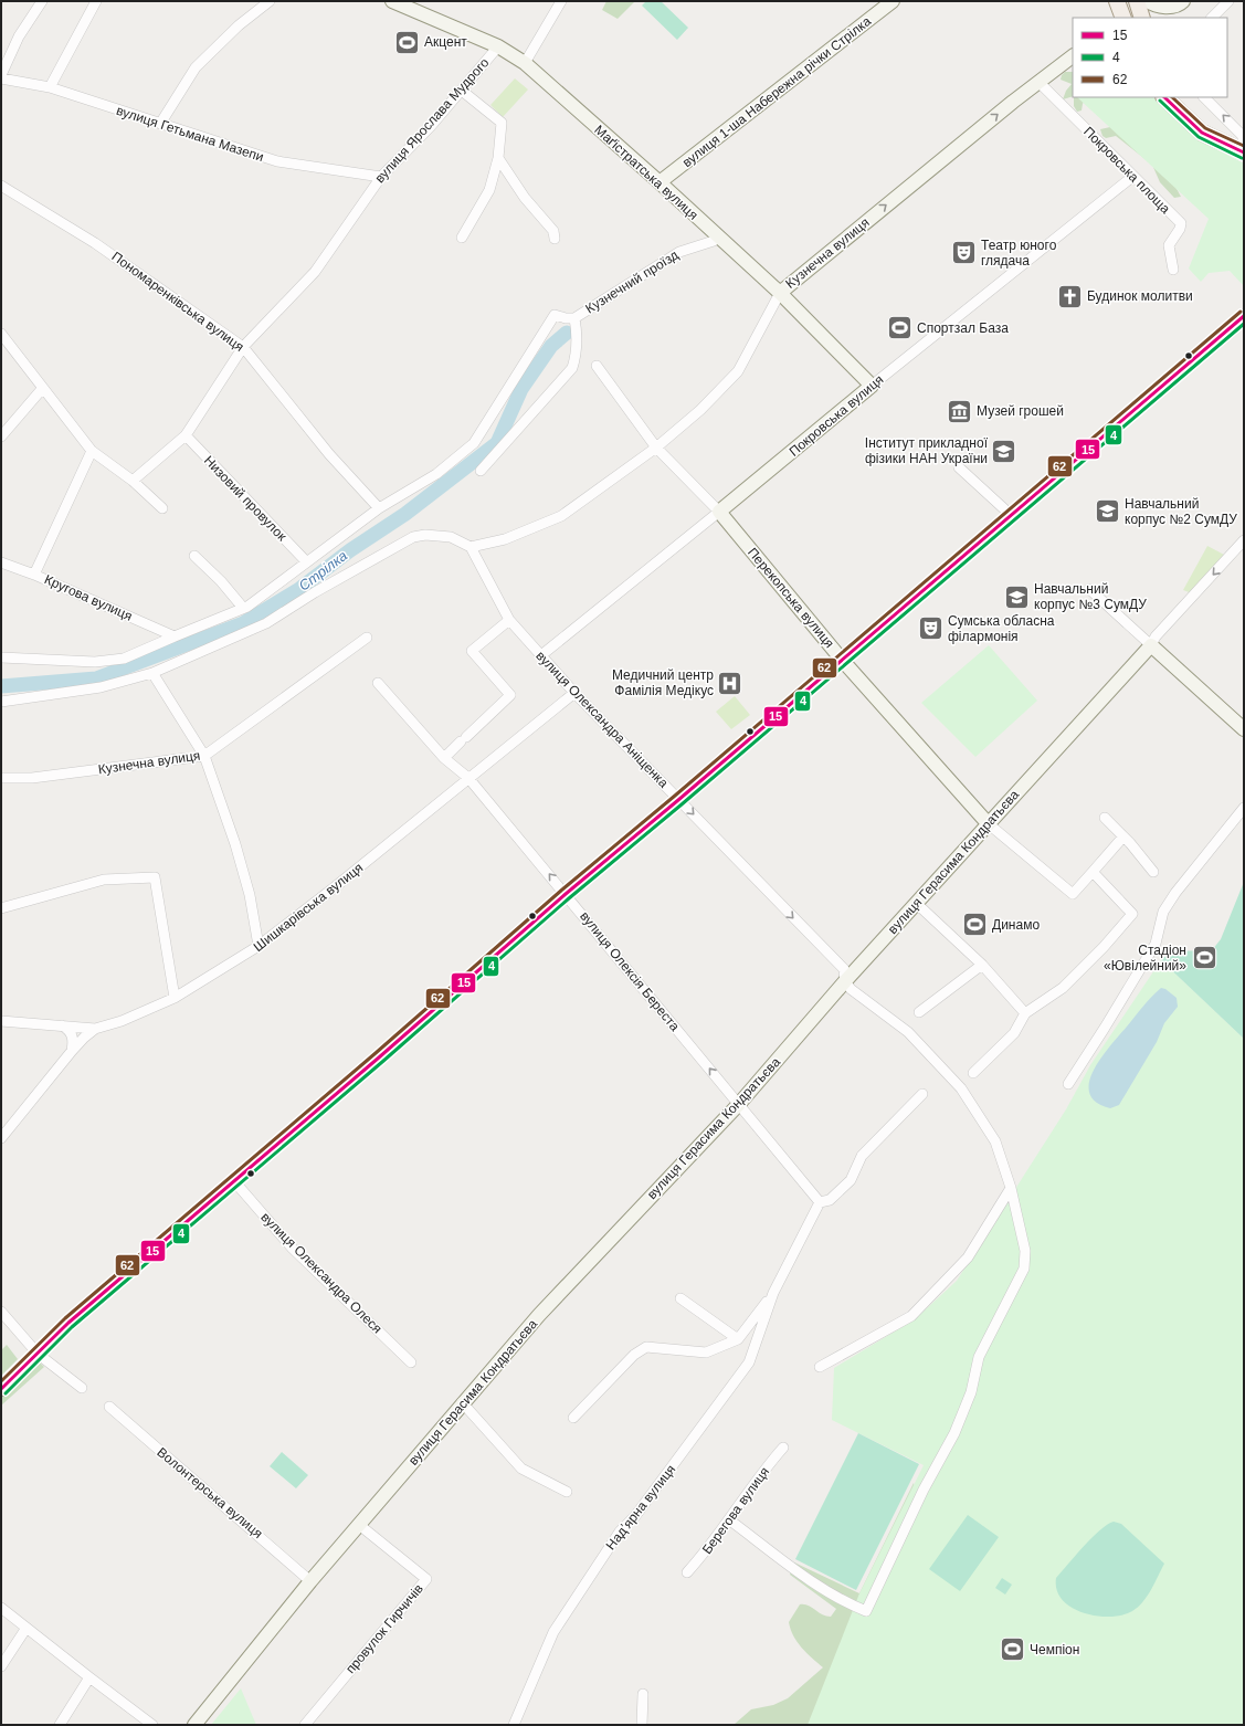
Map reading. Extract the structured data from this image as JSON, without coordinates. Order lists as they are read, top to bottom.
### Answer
{
  "streets": {
    "street": [
      "вулиця 1-ша Набережна річки Стрілка",
      "вулиця Ярослава Мудрого",
      "вулиця Гетьмана Мазепи",
      "Покровська площа",
      "Маґістратська вулиця",
      "Кузнечна вулиця",
      "Кузнечний проїзд",
      "Пономаренківська вулиця",
      "Покровська вулиця",
      "Низовий провулок",
      "Кругова вулиця",
      "Перекопська вулиця",
      "вулиця Олександра Аніщенка",
      "вулиця Герасима Кондратьєва",
      "Шишкарівська вулиця",
      "вулиця Олексія Береста",
      "вулиця Олександра Олеся",
      "Волонтерська вулиця",
      "Надʼярна вулиця",
      "Берегова вулиця",
      "провулок Гирчичів"
    ]
  },
  "crossings": [
    ["вулиця 1-ша Набережна річки Стрілка", "Маґістратська вулиця"],
    ["вулиця Ярослава Мудрого", "вулиця Гетьмана Мазепи"],
    ["вулиця Ярослава Мудрого", "Маґістратська вулиця"],
    ["вулиця Ярослава Мудрого", "Пономаренківська вулиця"],
    ["вулиця Ярослава Мудрого", "Низовий провулок"],
    ["Покровська площа", "Кузнечна вулиця"],
    ["Покровська площа", "Покровська вулиця"],
    ["Маґістратська вулиця", "Кузнечна вулиця"],
    ["Маґістратська вулиця", "Кузнечний проїзд"],
    ["Маґістратська вулиця", "Покровська вулиця"],
    ["Кузнечна вулиця", "Перекопська вулиця"],
    ["Кузнечна вулиця", "вулиця Олександра Аніщенка"],
    ["Покровська вулиця", "Перекопська вулиця"],
    ["Покровська вулиця", "вулиця Олександра Аніщенка"],
    ["Перекопська вулиця", "вулиця Герасима Кондратьєва"],
    ["вулиця Олександра Аніщенка", "вулиця Герасима Кондратьєва"],
    ["вулиця Олександра Аніщенка", "Шишкарівська вулиця"],
    ["вулиця Герасима Кондратьєва", "вулиця Олексія Береста"],
    ["вулиця Герасима Кондратьєва", "Волонтерська вулиця"],
    ["вулиця Герасима Кондратьєва", "провулок Гирчичів"],
    ["Шишкарівська вулиця", "вулиця Олексія Береста"],
    ["вулиця Олексія Береста", "Надʼярна вулиця"]
  ],
  "one_way": ["вулиця Олександра Аніщенка", "вулиця Олексія Береста"],
  "water": ["Стрілка"],
  "places": {
    "sports": [
      "Акцент",
      "Спортзал База",
      "Динамо",
      "Стадіон «Ювілейний»",
      "Чемпіон"
    ],
    "theatre": ["Театр юного глядача", "Сумська обласна філармонія"],
    "church": ["Будинок молитви"],
    "museum": ["Музей грошей"],
    "school or university": ["Інститут прикладної фізики НАН України", "Навчальний корпус №2 СумДУ", "Навчальний корпус №3 СумДУ"],
    "hospital": ["Медичний центр Фамілія Медікус"]
  },
  "lines": ["transit line 15", "transit line 62", "transit line 4"],
  "legend": ["15", "4", "62"]
}
